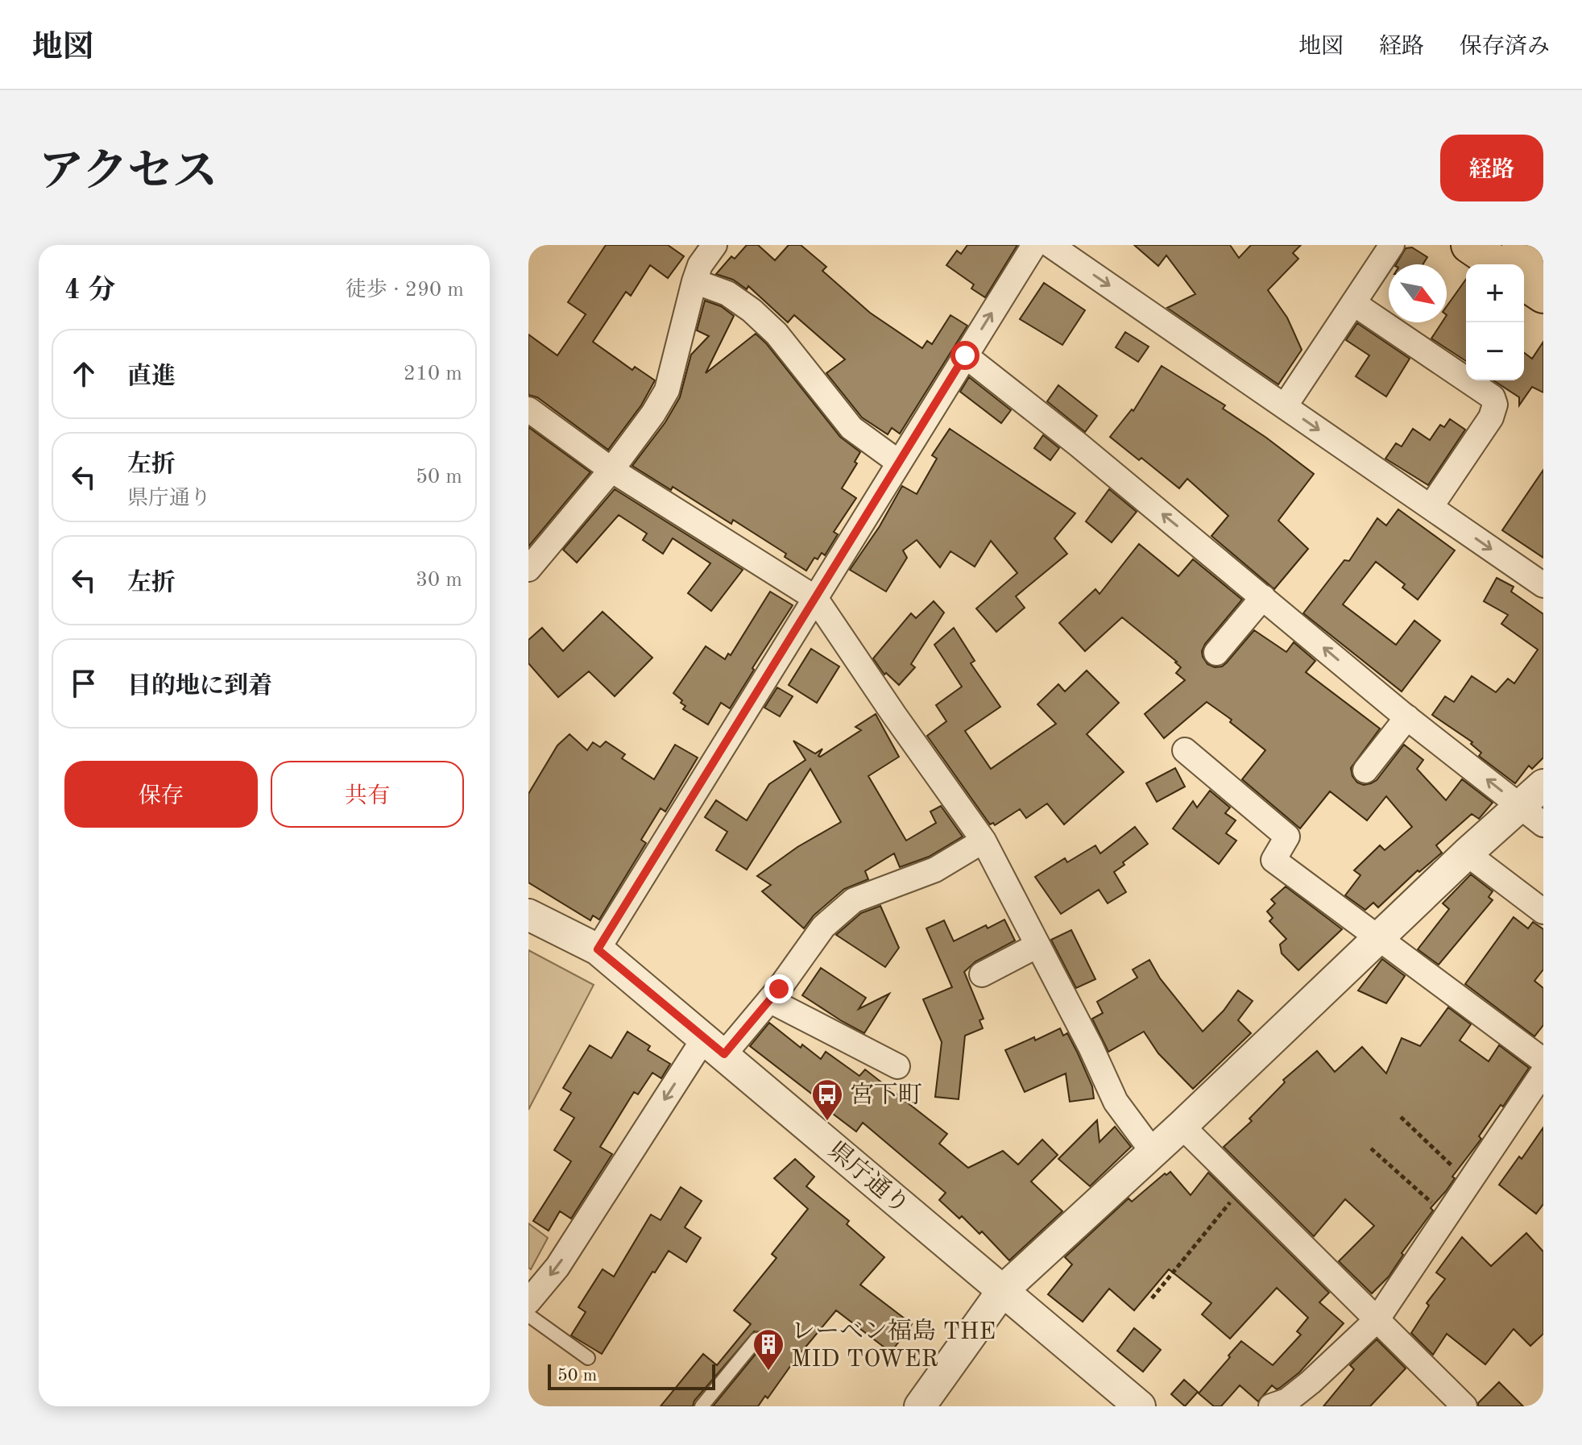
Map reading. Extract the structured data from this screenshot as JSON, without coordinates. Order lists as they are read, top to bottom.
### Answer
{
  "streets": {
    "street": ["県庁通り"]
  },
  "places": {
    "bus stop": ["宮下町"],
    "building": ["レーベン福島 THE MID TOWER"]
  },
  "scale_bar": "50 m",
  "north": "bottom right",
  "page": {
    "header": "地図",
    "nav": ["地図", "経路", "保存済み"],
    "title": "アクセス",
    "buttons": [
      "経路",
      ["保存", "共有"]
    ],
    "heading": ["4 分", "徒歩 · 290 m"],
    "map_buttons": ["+", "−"],
    "list": [
      ["直進", "210 m"],
      ["左折", "県庁通り", "50 m"],
      ["左折", "30 m"],
      "目的地に到着"
    ],
    "scale": "50 m"
  }
}
